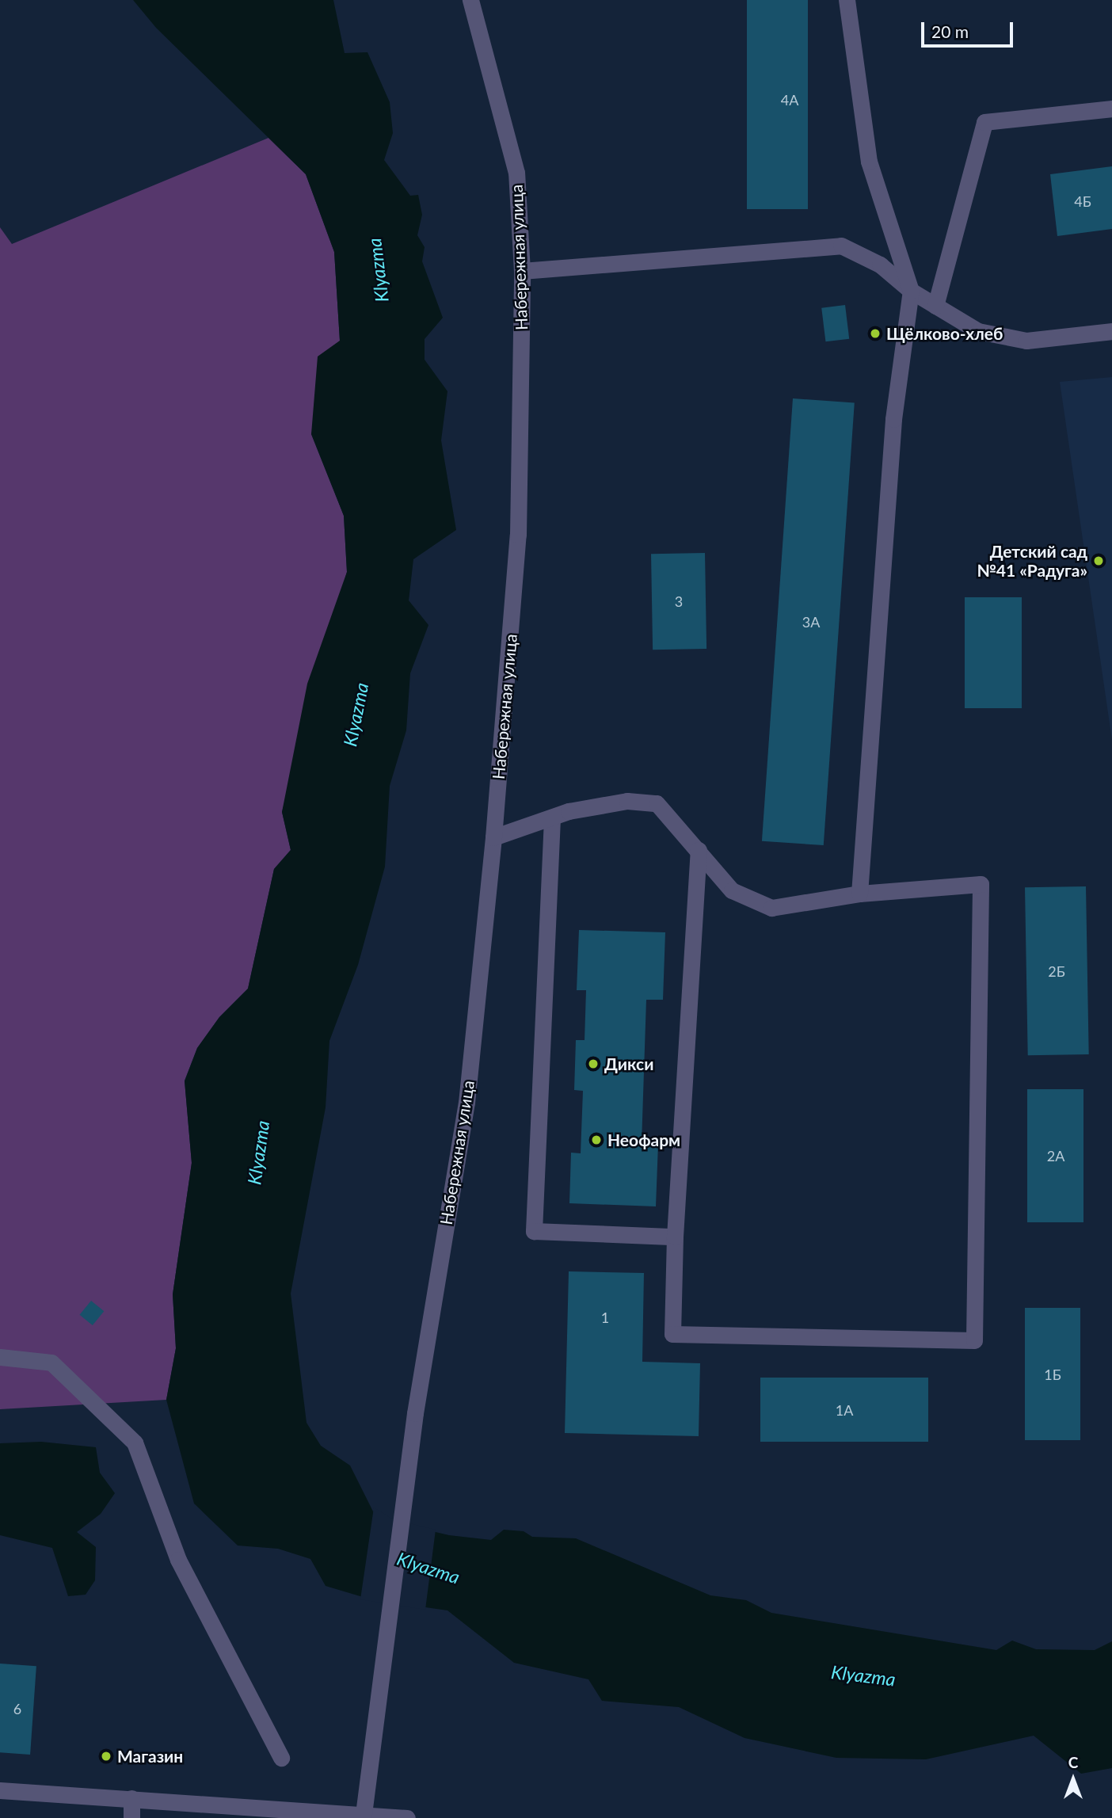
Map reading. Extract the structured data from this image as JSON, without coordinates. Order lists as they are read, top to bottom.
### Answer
{
  "streets": {
    "street": ["Набережная улица"]
  },
  "water": ["Klyazma"],
  "places": [
    "Щёлково-хлеб",
    "Детский сад №41 «Радуга»",
    "Дикси",
    "Неофарм",
    "Магазин"
  ],
  "house_numbers": [
    "4А",
    "4Б",
    "3",
    "3А",
    "2Б",
    "2А",
    "1",
    "1Б",
    "1А",
    "6"
  ],
  "scale_bar": "20 m",
  "north": "top"
}
